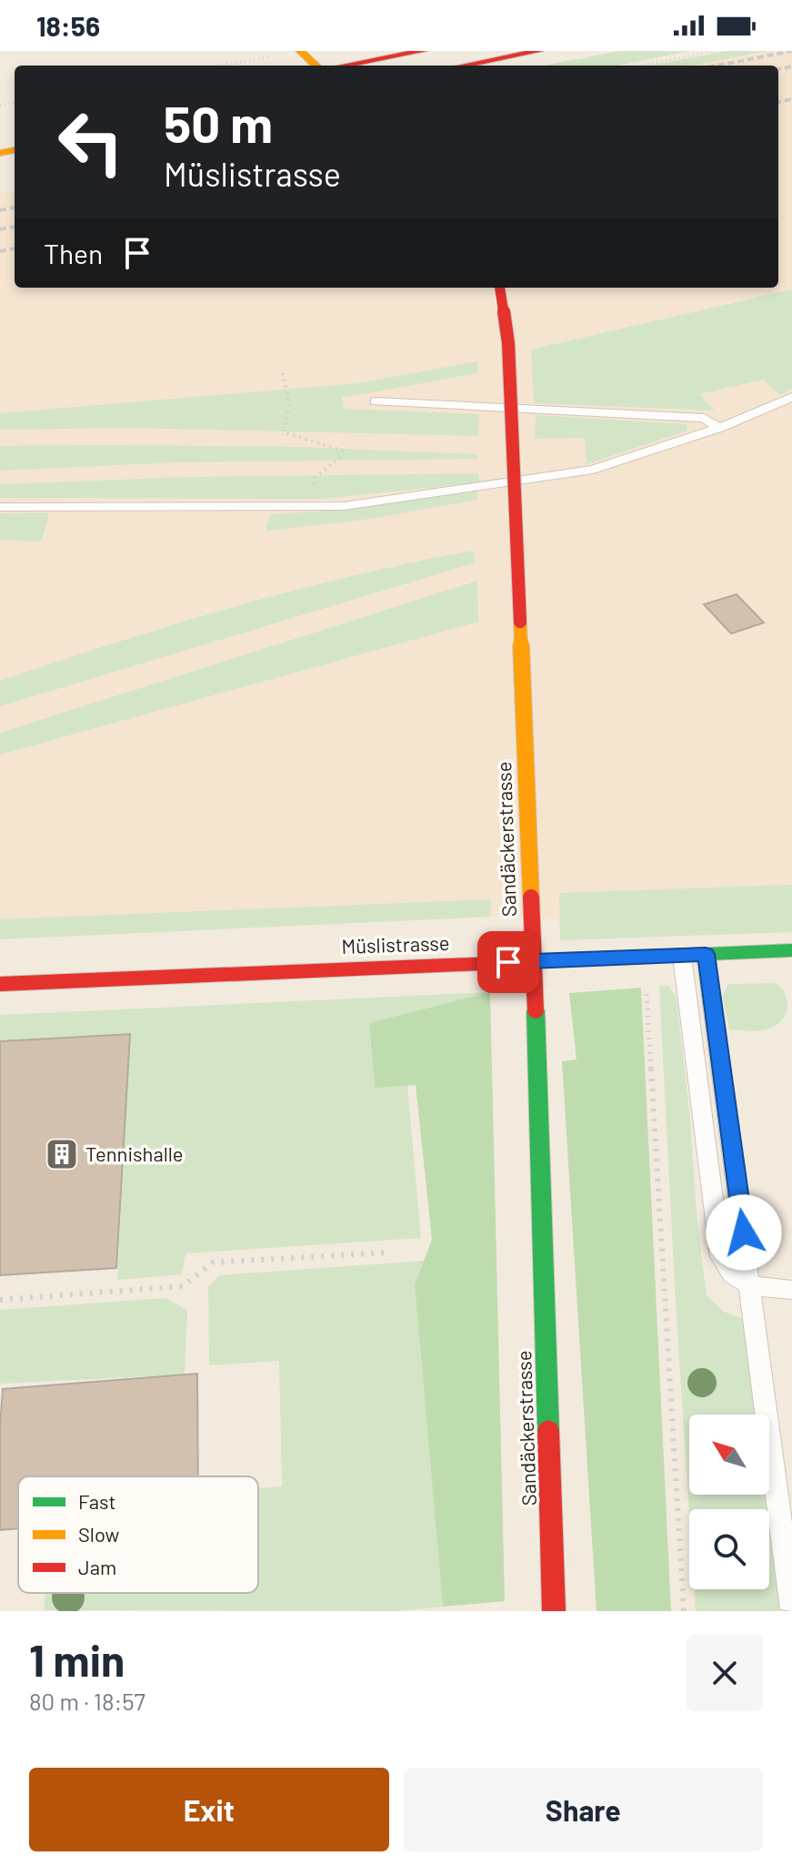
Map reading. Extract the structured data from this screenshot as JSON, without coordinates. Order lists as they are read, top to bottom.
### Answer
{
  "streets": {
    "main road": ["Sandäckerstrasse", "Müslistrasse"]
  },
  "places": {
    "building": ["Tennishalle"]
  },
  "legend": ["Fast", "Slow", "Jam"],
  "north": "top left",
  "page": {
    "status": "18:56",
    "turn": ["50 m", "Müslistrasse"],
    "then": "Then",
    "heading": ["1 min", "80 m · 18:57"],
    "buttons": ["Exit", "Share"]
  }
}
